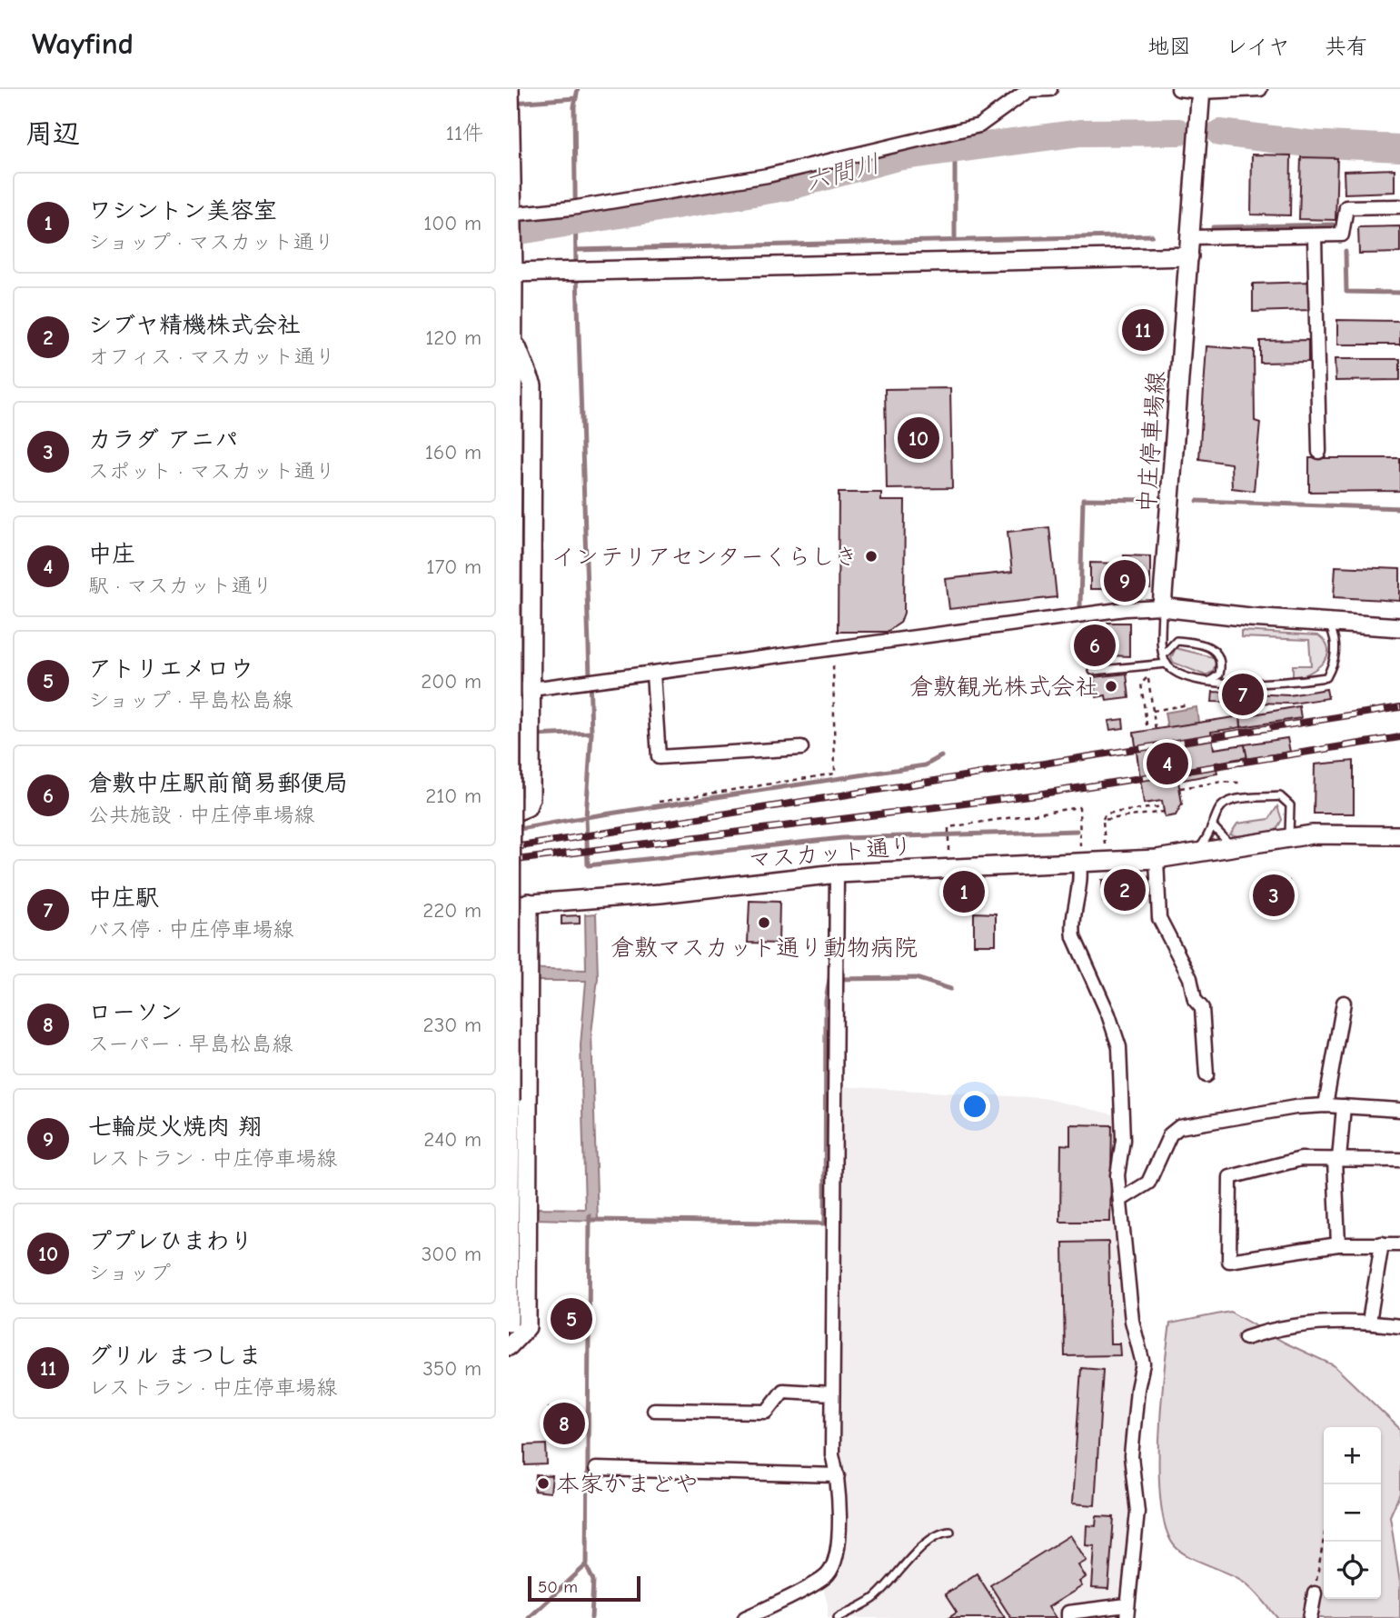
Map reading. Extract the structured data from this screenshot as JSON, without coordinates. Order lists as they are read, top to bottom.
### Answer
{
  "streets": {
    "main road": ["中庄停車場線", "マスカット通り"]
  },
  "water": ["六間川"],
  "places": [
    "インテリアセンターくらしき",
    "倉敷観光株式会社",
    "倉敷マスカット通り動物病院",
    "本家かまどや"
  ],
  "scale_bar": "50 m",
  "page": {
    "header": "Wayfind",
    "nav": ["地図", "レイヤ", "共有"],
    "heading": ["周辺", "11件"],
    "list": [
      {
        "mark": "1",
        "name": "ワシントン美容室",
        "note": "ショップ · マスカット通り",
        "value": "100 m"
      },
      {
        "mark": "2",
        "name": "シブヤ精機株式会社",
        "note": "オフィス · マスカット通り",
        "value": "120 m"
      },
      {
        "mark": "3",
        "name": "カラダ アニパ",
        "note": "スポット · マスカット通り",
        "value": "160 m"
      },
      {
        "mark": "4",
        "name": "中庄",
        "note": "駅 · マスカット通り",
        "value": "170 m"
      },
      {
        "mark": "5",
        "name": "アトリエメロウ",
        "note": "ショップ · 早島松島線",
        "value": "200 m"
      },
      {
        "mark": "6",
        "name": "倉敷中庄駅前簡易郵便局",
        "note": "公共施設 · 中庄停車場線",
        "value": "210 m"
      },
      {
        "mark": "7",
        "name": "中庄駅",
        "note": "バス停 · 中庄停車場線",
        "value": "220 m"
      },
      {
        "mark": "8",
        "name": "ローソン",
        "note": "スーパー · 早島松島線",
        "value": "230 m"
      },
      {
        "mark": "9",
        "name": "七輪炭火焼肉 翔",
        "note": "レストラン · 中庄停車場線",
        "value": "240 m"
      },
      {
        "mark": "10",
        "name": "ププレひまわり",
        "note": "ショップ",
        "value": "300 m"
      },
      {
        "mark": "11",
        "name": "グリル まつしま",
        "note": "レストラン · 中庄停車場線",
        "value": "350 m"
      }
    ],
    "pins": [
      "11",
      "10",
      "9",
      "6",
      "7",
      "4",
      "2",
      "1",
      "3",
      "5",
      "8"
    ],
    "map_buttons": ["+", "−"],
    "scale": "50 m"
  }
}
